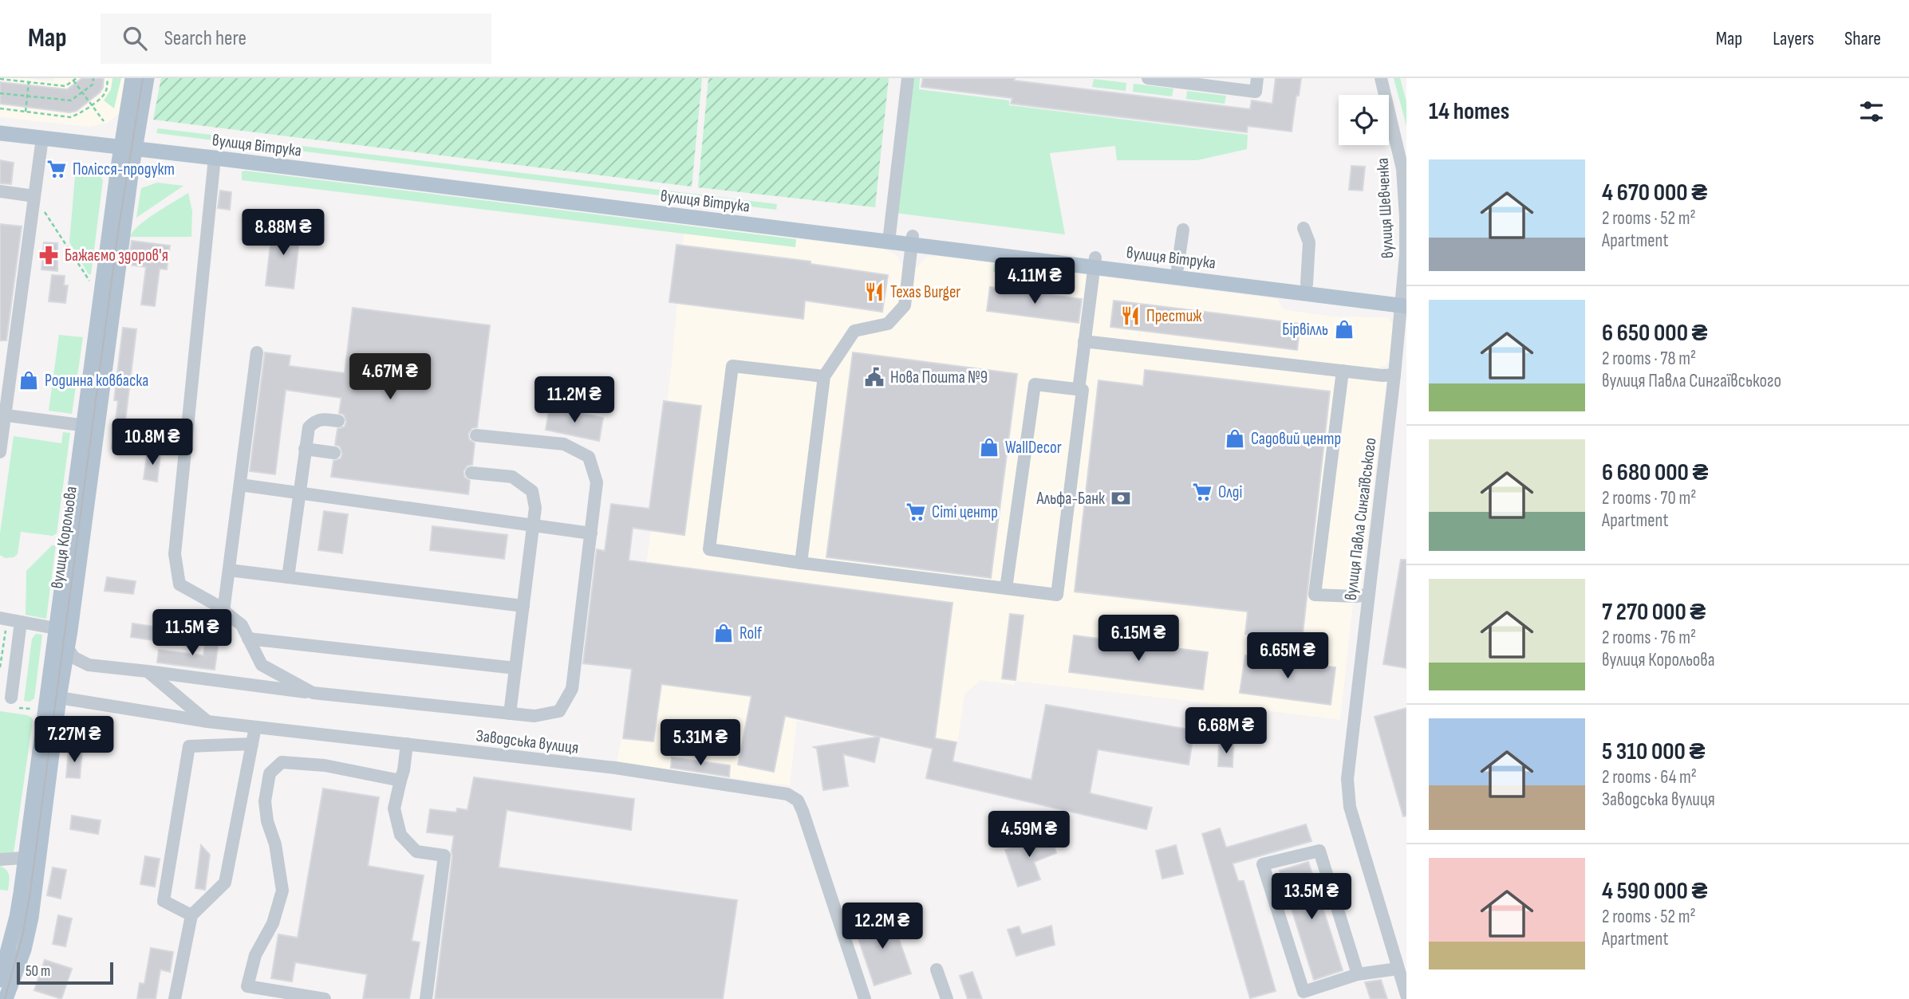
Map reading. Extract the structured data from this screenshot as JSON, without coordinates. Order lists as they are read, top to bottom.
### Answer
{
  "streets": {
    "main road": ["вулиця Вітрука", "вулиця Корольова"],
    "street": ["вулиця Шевченка", "вулиця Павла Сингаївського", "Заводська вулиця"]
  },
  "crossings": [
    ["вулиця Вітрука", "вулиця Шевченка"],
    ["вулиця Вітрука", "вулиця Павла Сингаївського"],
    ["вулиця Вітрука", "вулиця Корольова"],
    ["вулиця Шевченка", "вулиця Павла Сингаївського"],
    ["вулиця Корольова", "Заводська вулиця"]
  ],
  "places": {
    "supermarket": ["Полісся-продукт", "Олді", "Сіті центр"],
    "pharmacy": ["Бажаємо здоров'я"],
    "restaurant": ["Texas Burger", "Престиж"],
    "shop": [
      "Бірвілль",
      "Родинна ковбаска",
      "Садовий центр",
      "WallDecor",
      "Rolf"
    ],
    "public building": ["Нова Пошта №9"],
    "bank": ["Альфа-Банк"]
  },
  "scale_bar": "50 m",
  "page": {
    "header": "Map",
    "search": "Search here",
    "nav": ["Map", "Layers", "Share"],
    "heading": "14 homes",
    "list": [
      {
        "name": "4 670 000 ₴",
        "note": "2 rooms · 52 m² · Apartment"
      },
      {
        "name": "6 650 000 ₴",
        "note": "2 rooms · 78 m² · вулиця Павла Сингаївського"
      },
      {
        "name": "6 680 000 ₴",
        "note": "2 rooms · 70 m² · Apartment"
      },
      {
        "name": "7 270 000 ₴",
        "note": "2 rooms · 76 m² · вулиця Корольова"
      },
      {
        "name": "5 310 000 ₴",
        "note": "2 rooms · 64 m² · Заводська вулиця"
      },
      {
        "name": "4 590 000 ₴",
        "note": "2 rooms · 52 m² · Apartment"
      }
    ],
    "price": [
      "8.88M ₴",
      "4.11M ₴",
      "4.67M ₴",
      "11.2M ₴",
      "10.8M ₴",
      "11.5M ₴",
      "6.15M ₴",
      "6.65M ₴",
      "6.68M ₴",
      "7.27M ₴",
      "5.31M ₴",
      "4.59M ₴",
      "13.5M ₴",
      "12.2M ₴"
    ],
    "scale": "50 m"
  }
}
